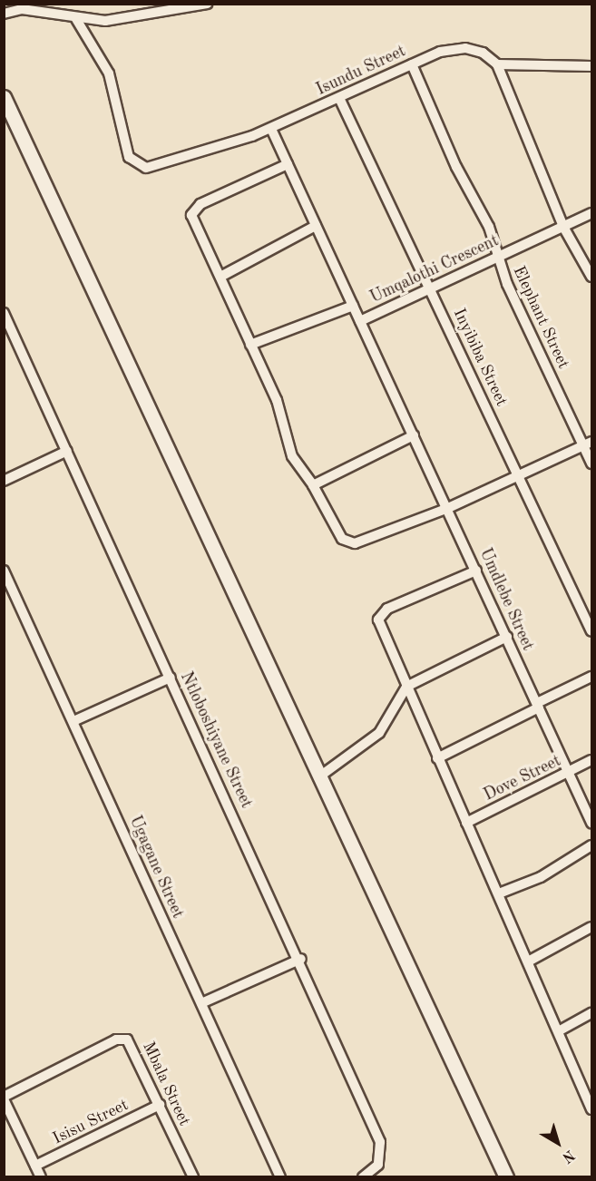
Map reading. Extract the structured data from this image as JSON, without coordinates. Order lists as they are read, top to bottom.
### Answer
{
  "streets": {
    "street": [
      "Isundu Street",
      "Umqalothi Crescent",
      "Elephant Street",
      "Inyibiba Street",
      "Umdlebe Street",
      "Ntloboshiyane Street",
      "Dove Street",
      "Ugagane Street",
      "Mbala Street",
      "Isisu Street"
    ]
  },
  "crossings": [
    ["Isundu Street", "Elephant Street"],
    ["Isundu Street", "Inyibiba Street"],
    ["Umqalothi Crescent", "Elephant Street"],
    ["Umqalothi Crescent", "Inyibiba Street"],
    ["Umqalothi Crescent", "Umdlebe Street"],
    ["Umdlebe Street", "Dove Street"],
    ["Mbala Street", "Isisu Street"]
  ],
  "north": "bottom right"
}
